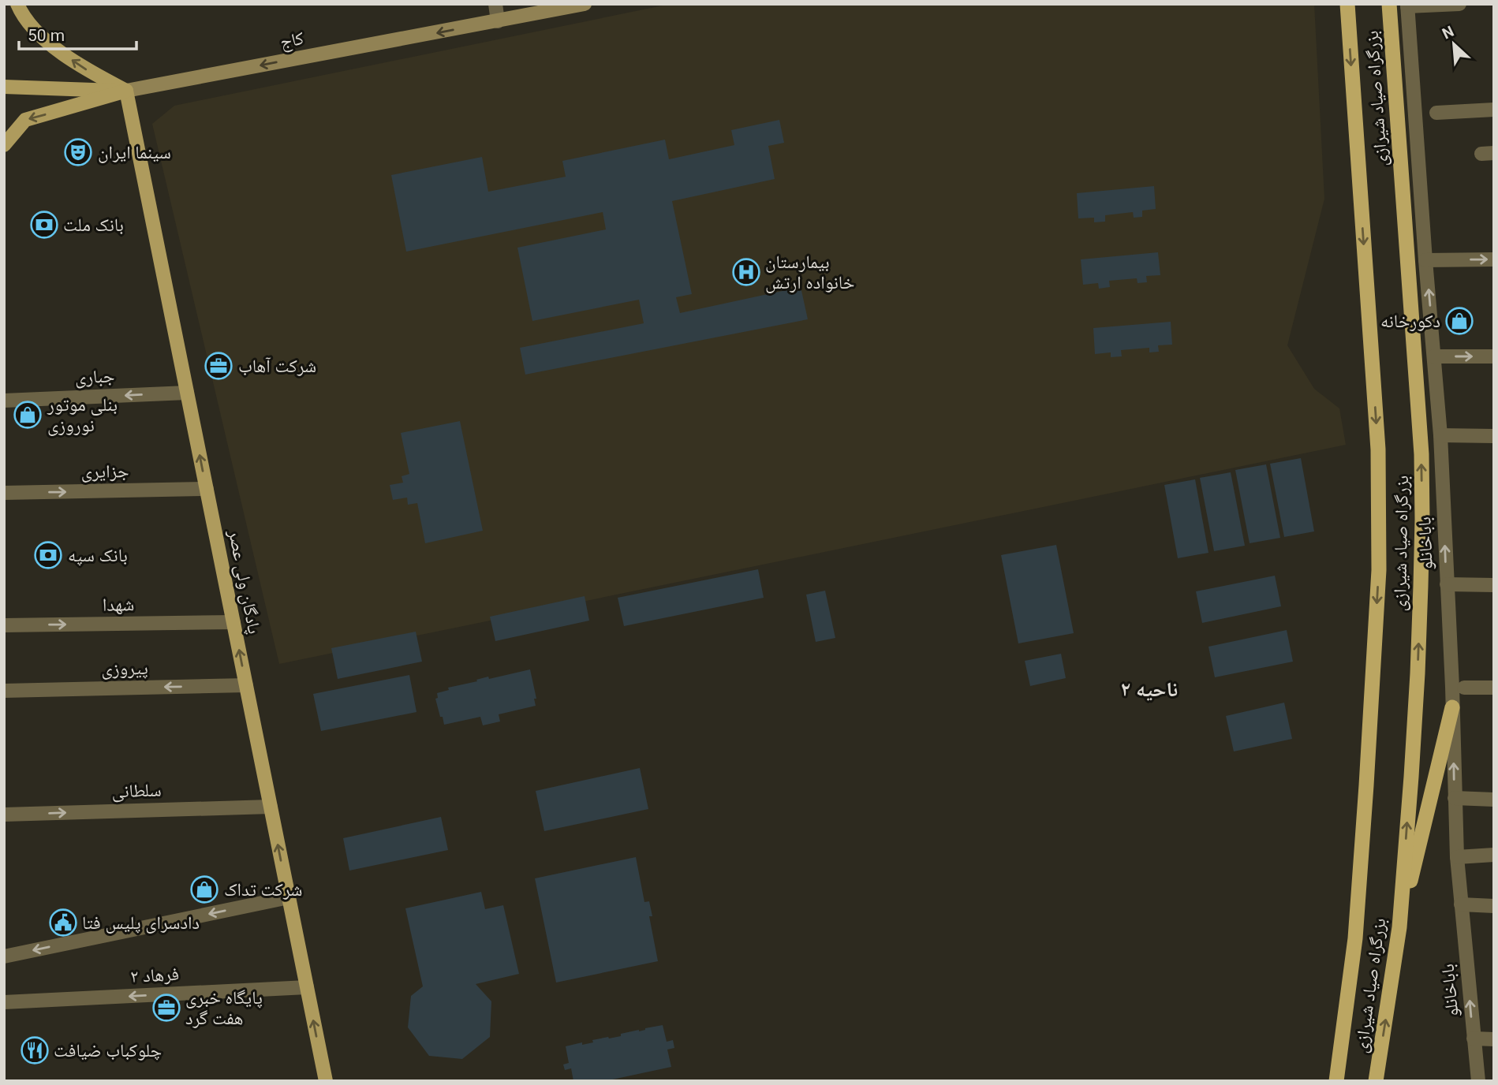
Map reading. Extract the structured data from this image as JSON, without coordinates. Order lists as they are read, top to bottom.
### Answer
{
  "streets": {
    "highway": ["بزرگراه صیاد شیرازی"],
    "main road": ["کاج", "پادگان ولی عصر"],
    "street": [
      "جباری",
      "جزایری",
      "باباخانلو",
      "شهدا",
      "پیروزی",
      "سلطانی",
      "فرهاد ۲"
    ]
  },
  "crossings": [
    ["کاج", "پادگان ولی عصر"],
    ["جباری", "پادگان ولی عصر"],
    ["جزایری", "پادگان ولی عصر"],
    ["پادگان ولی عصر", "شهدا"],
    ["پادگان ولی عصر", "پیروزی"],
    ["پادگان ولی عصر", "سلطانی"],
    ["پادگان ولی عصر", "فرهاد ۲"]
  ],
  "one_way": [
    "کاج",
    "جباری",
    "جزایری",
    "باباخانلو",
    "شهدا",
    "پیروزی"
  ],
  "districts": ["ناحیه ۲"],
  "places": {
    "theatre": ["سینما ایران"],
    "bank": ["بانک ملت", "بانک سپه"],
    "hospital": ["بیمارستان خانواده ارتش"],
    "shop": ["دکورخانه", "بنلی موتور نوروزی", "شرکت تداک"],
    "office": ["شرکت آهاب", "پایگاه خبری هفت گرد"],
    "public building": ["دادسرای پلیس فتا"],
    "restaurant": ["چلوکباب ضیافت"]
  },
  "scale_bar": "50 m",
  "north": "top left"
}
